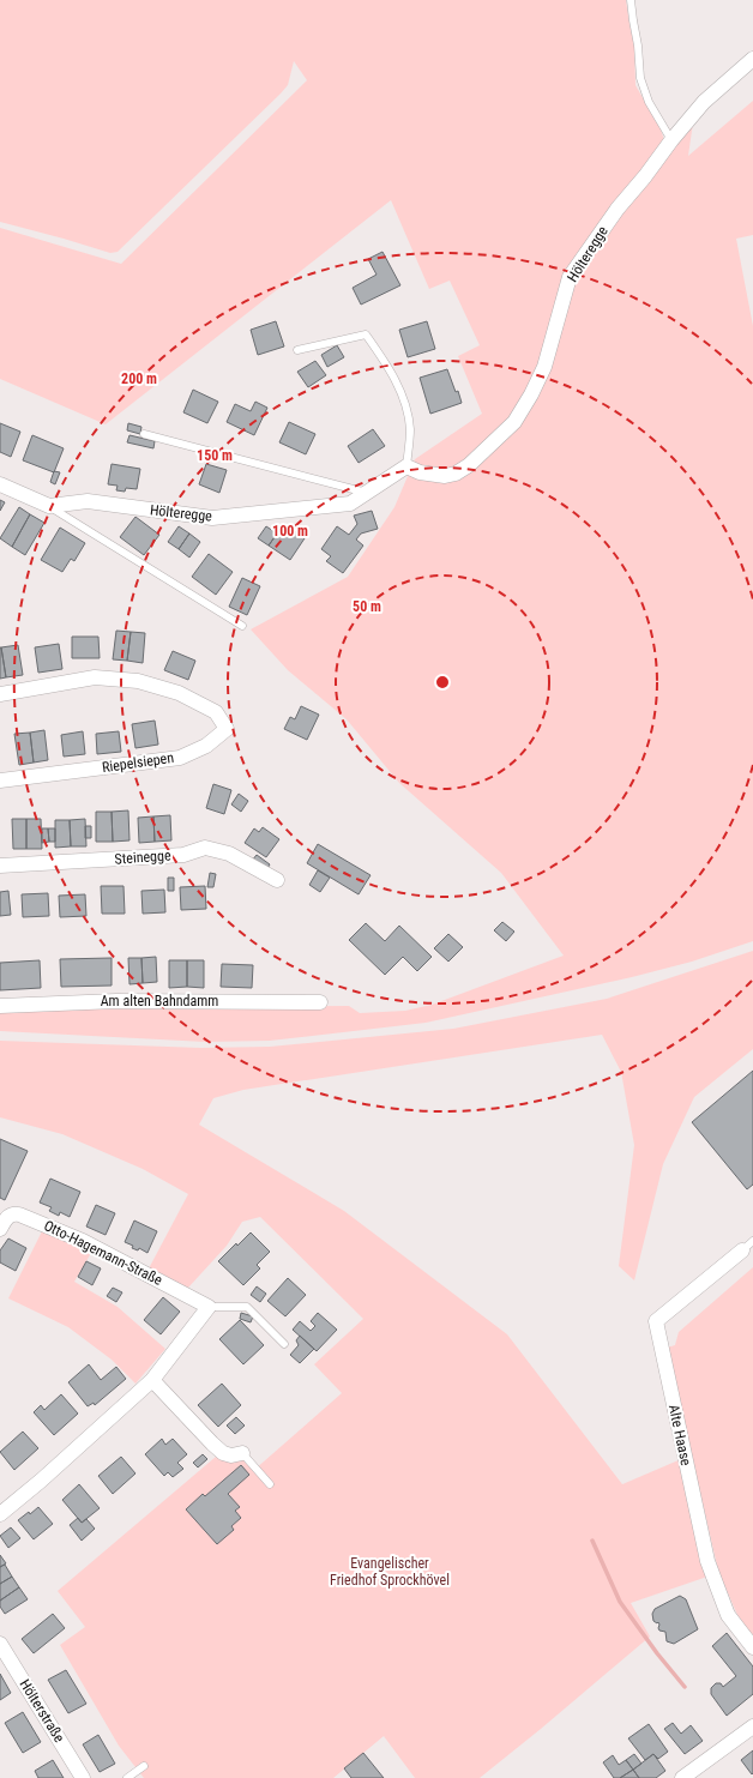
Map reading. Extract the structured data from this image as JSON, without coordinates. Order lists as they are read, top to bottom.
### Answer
{
  "streets": {
    "street": [
      "Hölteregge",
      "Riepelsiepen",
      "Steinegge",
      "Am alten Bahndamm",
      "Otto-Hagemann-Straße",
      "Alte Haase",
      "Hölterstraße"
    ]
  },
  "parks": ["Evangelischer Friedhof Sprockhövel"],
  "rings": [
    "200 m",
    "150 m",
    "100 m",
    "50 m"
  ]
}
